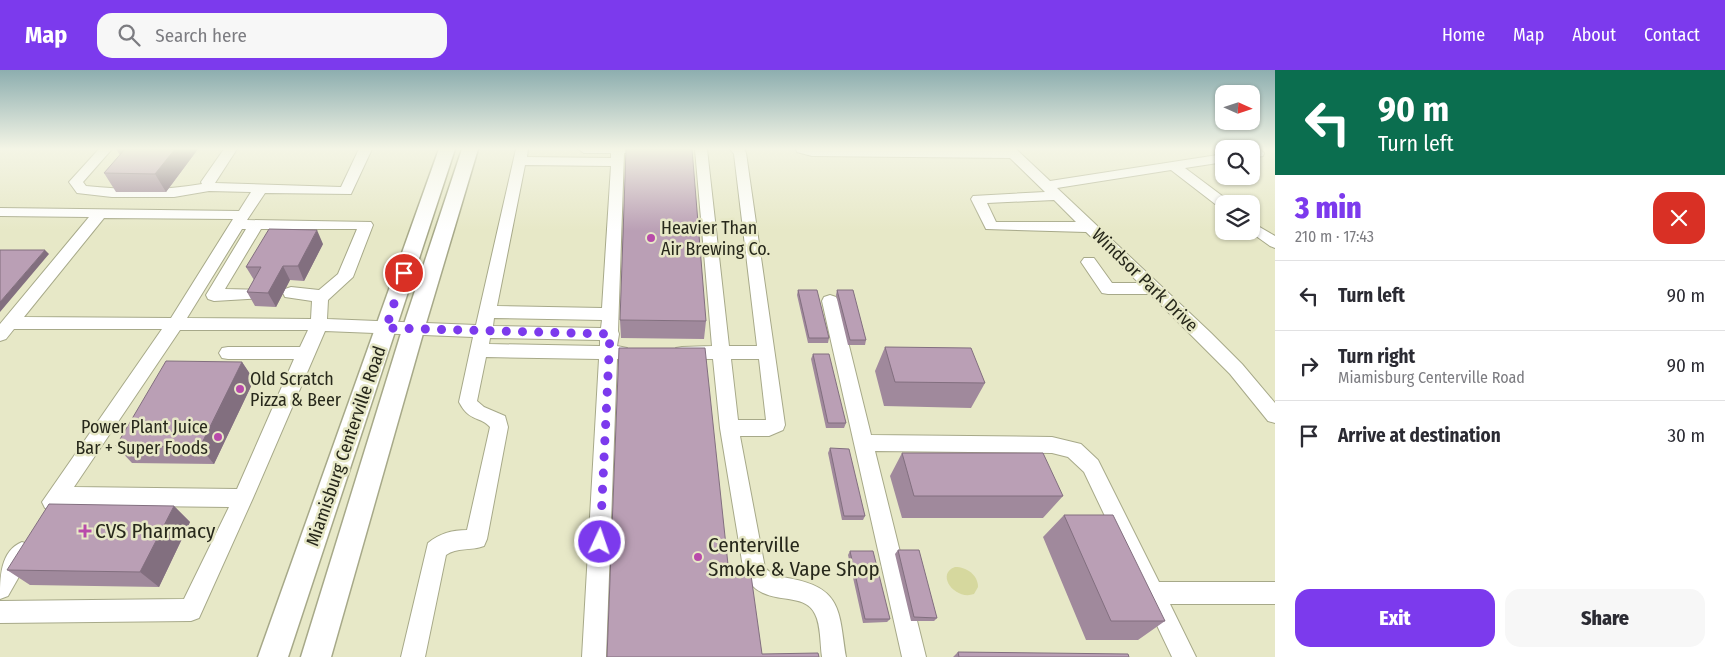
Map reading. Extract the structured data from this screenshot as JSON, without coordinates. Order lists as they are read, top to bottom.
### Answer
{
  "streets": {
    "main road": ["Miamisburg Centerville Road"],
    "street": ["Windsor Park Drive"]
  },
  "places": {
    "other": [
      "Heavier Than Air Brewing Co.",
      "Old Scratch Pizza & Beer",
      "Power Plant Juice Bar + Super Foods",
      "Centerville Smoke & Vape Shop"
    ],
    "health": ["CVS Pharmacy"]
  },
  "north": "right",
  "page": {
    "header": "Map",
    "search": "Search here",
    "nav": [
      "Home",
      "Map",
      "About",
      "Contact"
    ],
    "turn": ["90 m", "Turn left"],
    "heading": ["3 min", "210 m · 17:43"],
    "list": [
      {
        "name": "Turn left",
        "value": "90 m"
      },
      {
        "name": "Turn right",
        "note": "Miamisburg Centerville Road",
        "value": "90 m"
      },
      {
        "name": "Arrive at destination",
        "value": "30 m"
      }
    ],
    "buttons": ["Exit", "Share"]
  }
}
